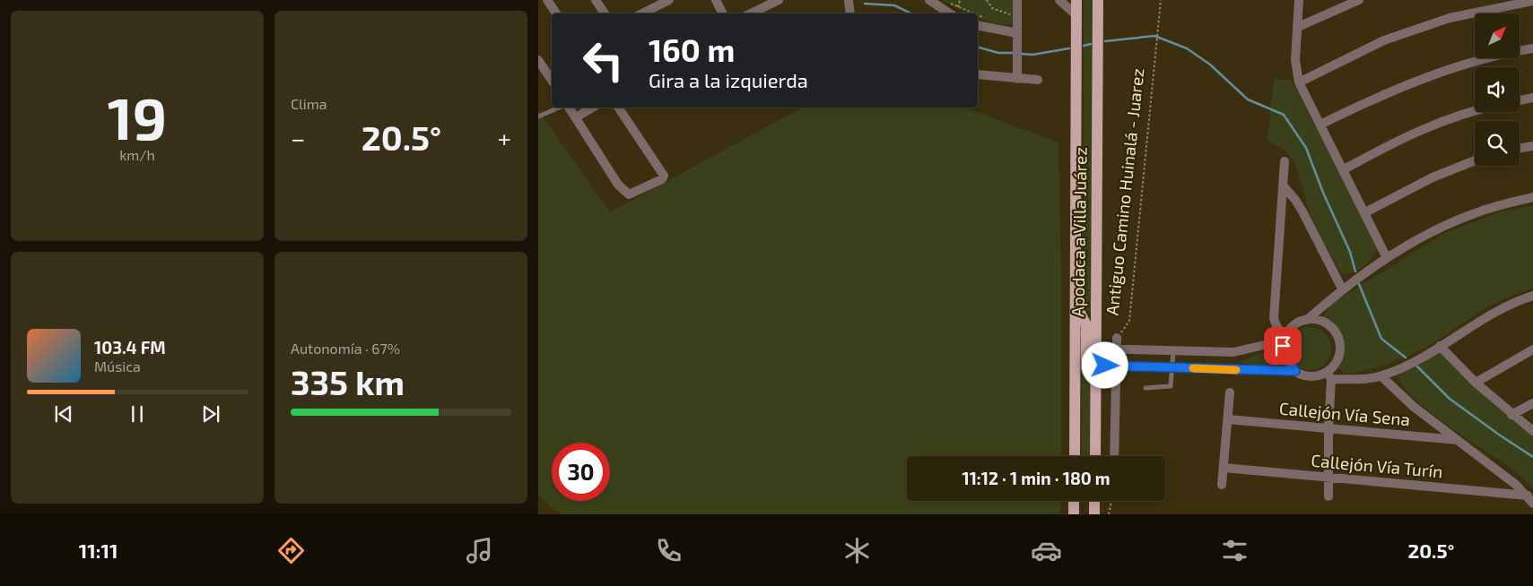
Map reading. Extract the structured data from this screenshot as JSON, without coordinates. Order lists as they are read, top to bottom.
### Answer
{
  "streets": {
    "main road": ["Apodaca a Villa Juárez"],
    "street": ["Antiguo Camino Huinalá - Juarez", "Callejón Vía Sena", "Callejón Vía Turín"]
  },
  "north": "top right",
  "page": {
    "tile": [
      ["19", "km/h"],
      "Clima",
      ["Autonomía · 67%", "335 km"]
    ],
    "turn": ["160 m", "Gira a la izquierda"],
    "heat": ["−", "20.5°", "+"],
    "song": ["103.4 FM", "Música"],
    "limit": "30",
    "trip": "11:12 · 1 min · 180 m",
    "tabs": ["11:11", "20.5°"]
  }
}
